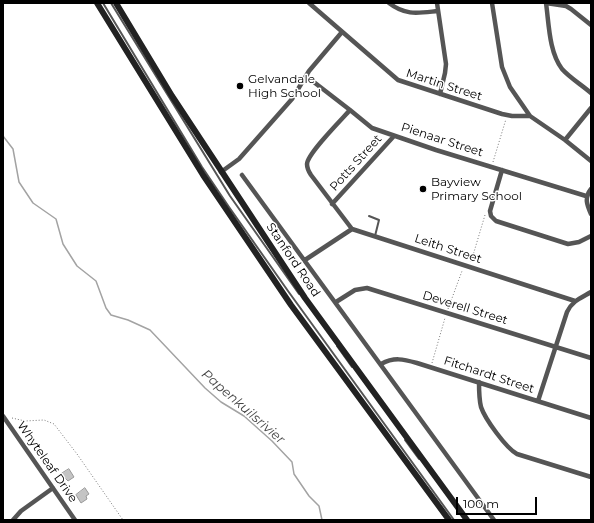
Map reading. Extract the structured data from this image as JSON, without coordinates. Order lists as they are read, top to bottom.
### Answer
{
  "streets": {
    "main road": ["Stanford Road"],
    "street": [
      "Martin Street",
      "Pienaar Street",
      "Potts Street",
      "Leith Street",
      "Deverell Street",
      "Fitchardt Street",
      "Whyteleaf Drive"
    ]
  },
  "crossings": [
    ["Pienaar Street", "Potts Street"],
    ["Stanford Road", "Deverell Street"],
    ["Stanford Road", "Fitchardt Street"]
  ],
  "water": ["Papenkuilsrivier"],
  "places": ["Gelvandale High School", "Bayview Primary School"],
  "scale_bar": "100 m"
}
